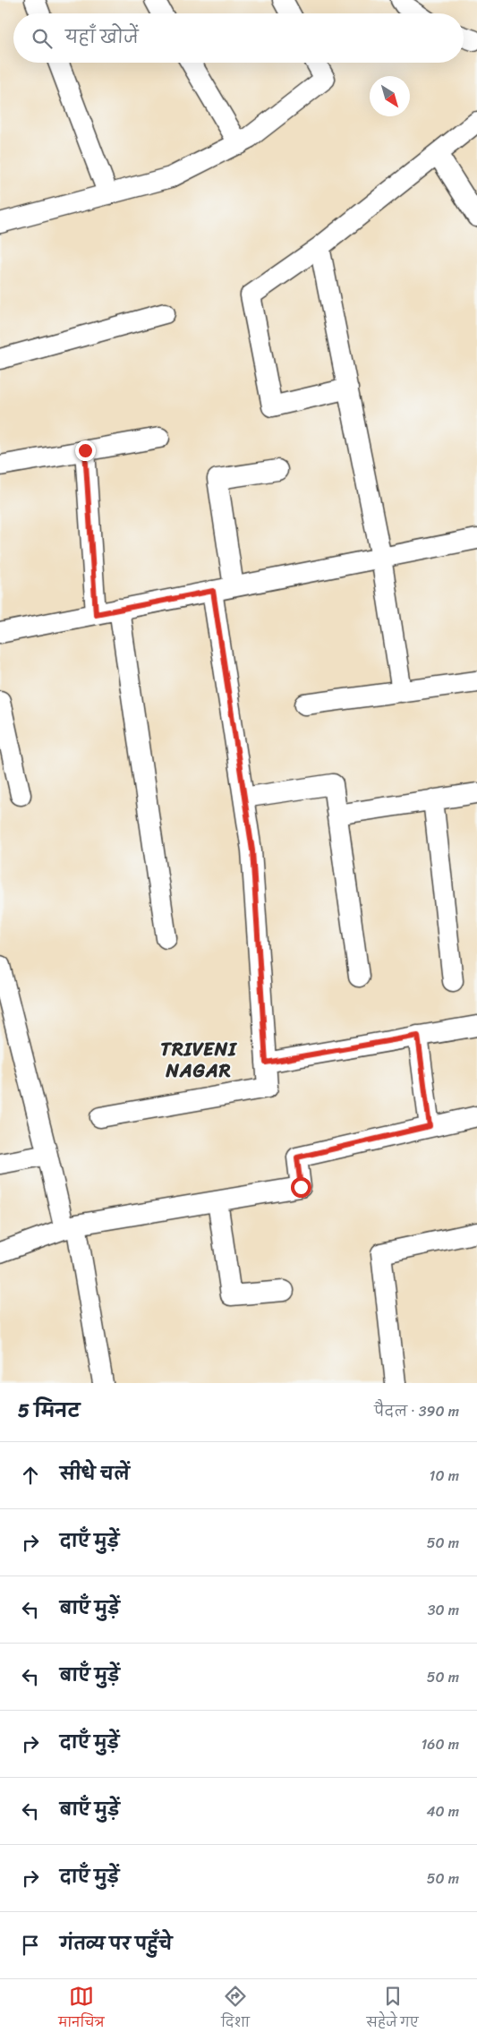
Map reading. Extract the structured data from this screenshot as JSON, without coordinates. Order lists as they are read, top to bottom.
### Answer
{
  "districts": ["TRIVENI NAGAR"],
  "north": "bottom right",
  "page": {
    "search": "यहाँ खोजें",
    "heading": ["5 मिनट", "पैदल · 390 m"],
    "list": [
      ["सीधे चलें", "10 m"],
      ["दाएँ मुड़ें", "50 m"],
      ["बाएँ मुड़ें", "30 m"],
      ["बाएँ मुड़ें", "50 m"],
      ["दाएँ मुड़ें", "160 m"],
      ["बाएँ मुड़ें", "40 m"],
      ["दाएँ मुड़ें", "50 m"],
      "गंतव्य पर पहुँचे"
    ],
    "nav": ["मानचित्र", "दिशा", "सहेजे गए"]
  }
}
